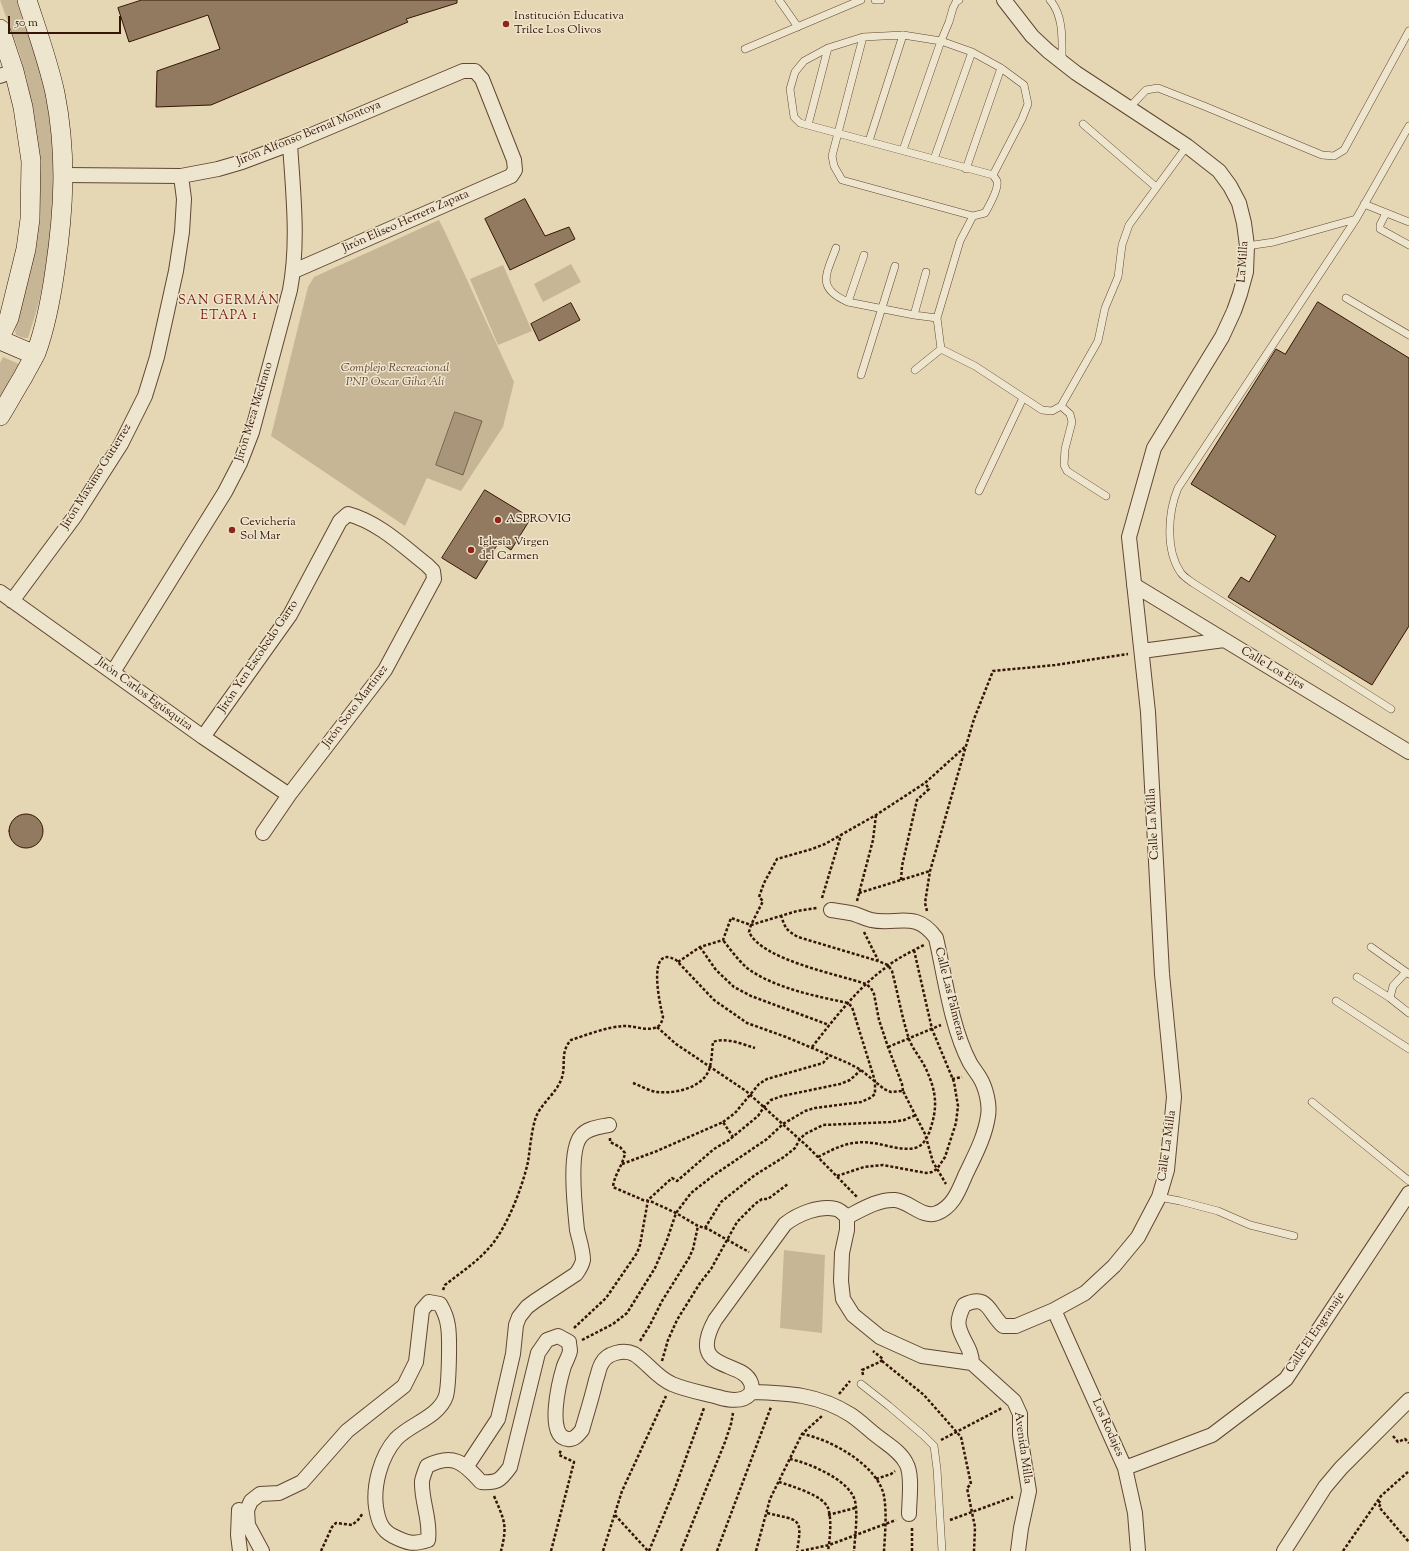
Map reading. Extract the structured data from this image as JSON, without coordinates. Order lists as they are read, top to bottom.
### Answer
{
  "streets": {
    "street": [
      "Jirón Alfonso Bernal Montoya",
      "Jirón Eliseo Herrera Zapata",
      "La Milla",
      "Jirón Meza Medrano",
      "Jirón Maximo Gutierrez",
      "Jirón Yen Escobedo Garro",
      "Calle Los Ejes",
      "Jirón Carlos Egúsquiza",
      "Jirón Soto Martinez",
      "Calle La Milla",
      "Calle Las Palmeras",
      "Calle El Engranaje",
      "Los Rodajes",
      "Avenida Milla"
    ]
  },
  "crossings": [
    ["Jirón Alfonso Bernal Montoya", "Jirón Eliseo Herrera Zapata"],
    ["Jirón Alfonso Bernal Montoya", "Jirón Meza Medrano"],
    ["Jirón Alfonso Bernal Montoya", "Jirón Maximo Gutierrez"],
    ["Jirón Eliseo Herrera Zapata", "Jirón Meza Medrano"],
    ["La Milla", "Calle Los Ejes"],
    ["La Milla", "Calle La Milla"],
    ["Jirón Meza Medrano", "Jirón Carlos Egúsquiza"],
    ["Jirón Maximo Gutierrez", "Jirón Carlos Egúsquiza"],
    ["Jirón Yen Escobedo Garro", "Jirón Carlos Egúsquiza"],
    ["Jirón Yen Escobedo Garro", "Jirón Soto Martinez"],
    ["Calle Los Ejes", "Calle La Milla"],
    ["Jirón Carlos Egúsquiza", "Jirón Soto Martinez"],
    ["Calle La Milla", "Los Rodajes"],
    ["Calle La Milla", "Avenida Milla"],
    ["Calle El Engranaje", "Los Rodajes"]
  ],
  "districts": ["SAN GERMÁN ETAPA 1"],
  "parks": ["Complejo Recreacional PNP Oscar Giha Alí"],
  "places": [
    "Institución Educativa Trilce Los Olivos",
    "ASPROVIG",
    "Cevichería Sol Mar",
    "Iglesia Virgen del Carmen"
  ],
  "scale_bar": "50 m"
}
